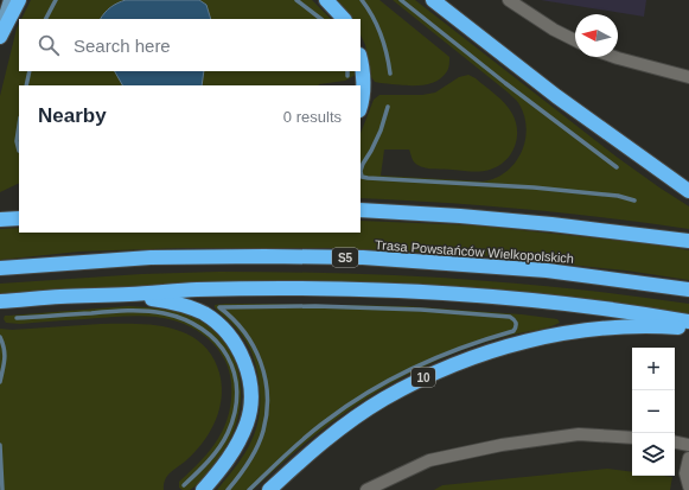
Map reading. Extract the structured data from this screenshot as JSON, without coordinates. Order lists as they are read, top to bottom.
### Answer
{
  "streets": {
    "highway": ["Trasa Powstańców Wielkopolskich", "S5", "10"]
  },
  "north": "left",
  "page": {
    "search": "Search here",
    "heading": ["Nearby", "0 results"],
    "map_buttons": ["+", "−"]
  }
}
